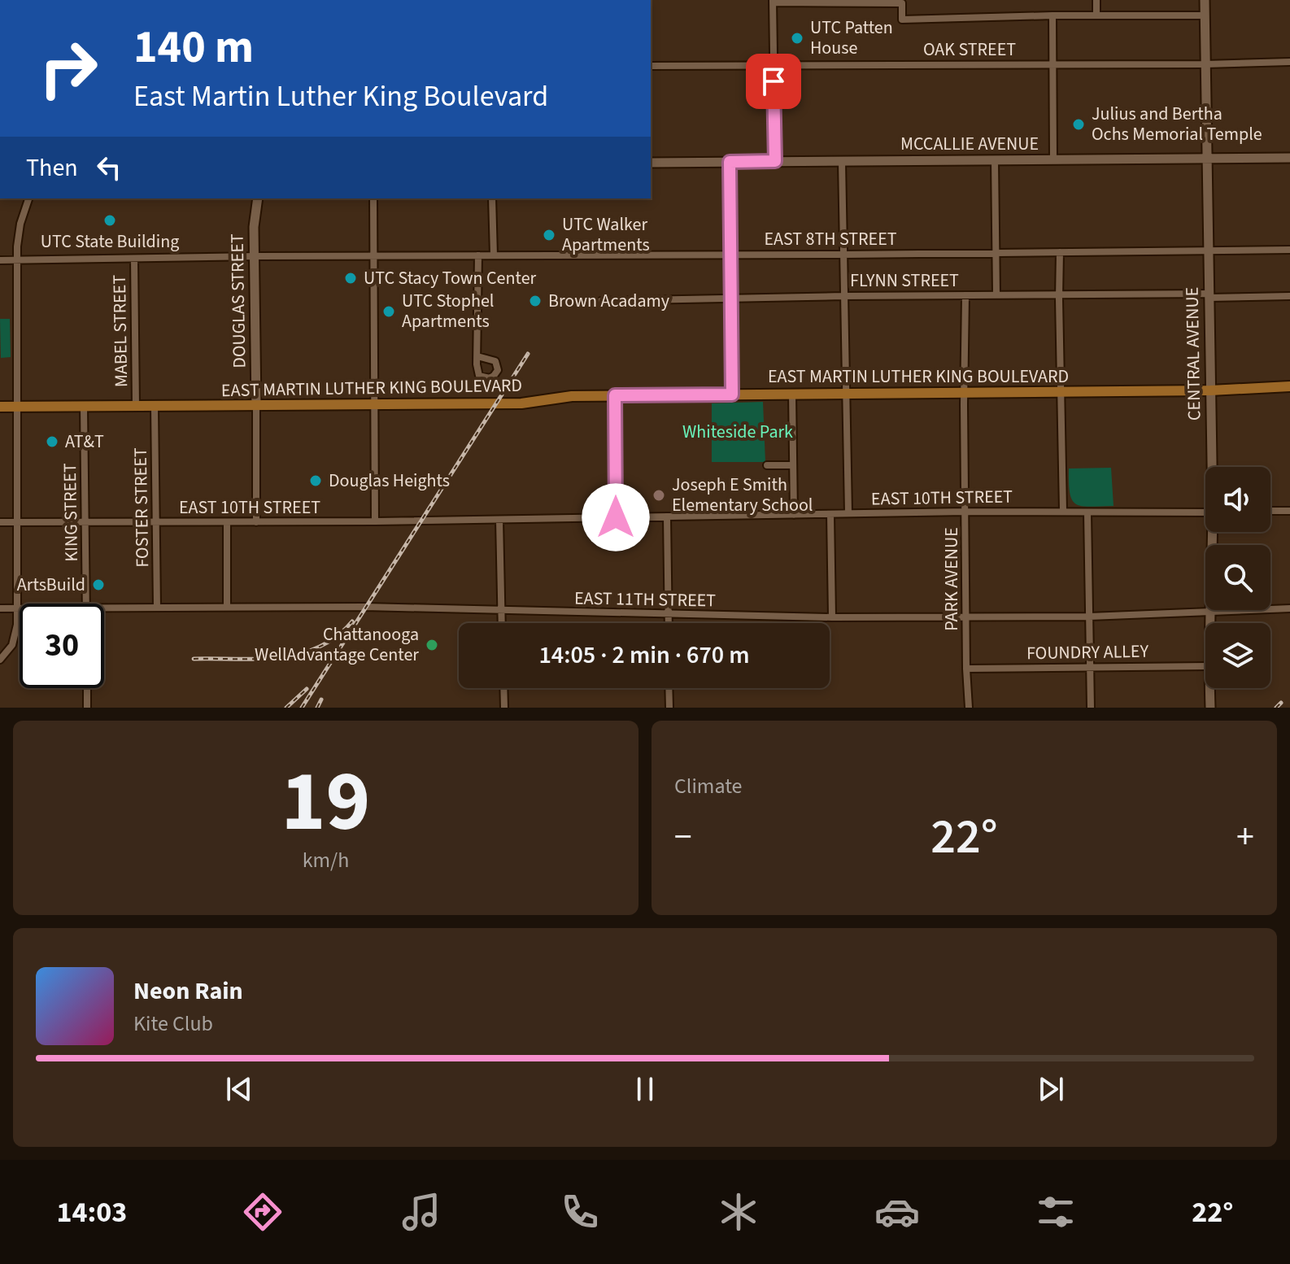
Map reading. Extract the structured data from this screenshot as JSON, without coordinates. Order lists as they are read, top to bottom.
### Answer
{
  "streets": {
    "main road": [
      "MCCALLIE AVENUE",
      "DOUGLAS STREET",
      "CENTRAL AVENUE",
      "EAST MARTIN LUTHER KING BOULEVARD"
    ],
    "street": [
      "OAK STREET",
      "EAST 8TH STREET",
      "FLYNN STREET",
      "MABEL STREET",
      "EAST 10TH STREET",
      "FOSTER STREET",
      "KING STREET",
      "PARK AVENUE",
      "EAST 11TH STREET",
      "FOUNDRY ALLEY"
    ]
  },
  "crossings": [
    ["OAK STREET", "CENTRAL AVENUE"],
    ["MCCALLIE AVENUE", "CENTRAL AVENUE"],
    ["EAST 8TH STREET", "DOUGLAS STREET"],
    ["EAST 8TH STREET", "MABEL STREET"],
    ["EAST 8TH STREET", "CENTRAL AVENUE"],
    ["FLYNN STREET", "CENTRAL AVENUE"],
    ["FLYNN STREET", "PARK AVENUE"],
    ["DOUGLAS STREET", "MABEL STREET"],
    ["DOUGLAS STREET", "EAST MARTIN LUTHER KING BOULEVARD"],
    ["DOUGLAS STREET", "EAST 10TH STREET"],
    ["MABEL STREET", "EAST MARTIN LUTHER KING BOULEVARD"],
    ["CENTRAL AVENUE", "EAST MARTIN LUTHER KING BOULEVARD"],
    ["CENTRAL AVENUE", "EAST 11TH STREET"],
    ["EAST MARTIN LUTHER KING BOULEVARD", "FOSTER STREET"],
    ["EAST MARTIN LUTHER KING BOULEVARD", "KING STREET"],
    ["EAST MARTIN LUTHER KING BOULEVARD", "PARK AVENUE"],
    ["EAST 10TH STREET", "FOSTER STREET"],
    ["EAST 10TH STREET", "KING STREET"],
    ["EAST 10TH STREET", "PARK AVENUE"],
    ["FOSTER STREET", "EAST 11TH STREET"],
    ["PARK AVENUE", "EAST 11TH STREET"],
    ["PARK AVENUE", "FOUNDRY ALLEY"]
  ],
  "parks": ["Whiteside Park"],
  "places": [
    "UTC Patten House",
    "Julius and Bertha Ochs Memorial Temple",
    "UTC State Building",
    "UTC Walker Apartments",
    "UTC Stacy Town Center",
    "Brown Acadamy",
    "UTC Stophel Apartments",
    "AT&T",
    "Douglas Heights",
    "Joseph E Smith Elementary School",
    "ArtsBuild",
    "Chattanooga WellAdvantage Center"
  ],
  "page": {
    "turn": ["140 m", "East Martin Luther King Boulevard"],
    "then": "Then",
    "limit": "30",
    "trip": "14:05 · 2 min · 670 m",
    "tile": [
      ["19", "km/h"],
      "Climate"
    ],
    "heat": ["−", "22°", "+"],
    "song": ["Neon Rain", "Kite Club"],
    "tabs": ["14:03", "22°"]
  }
}
